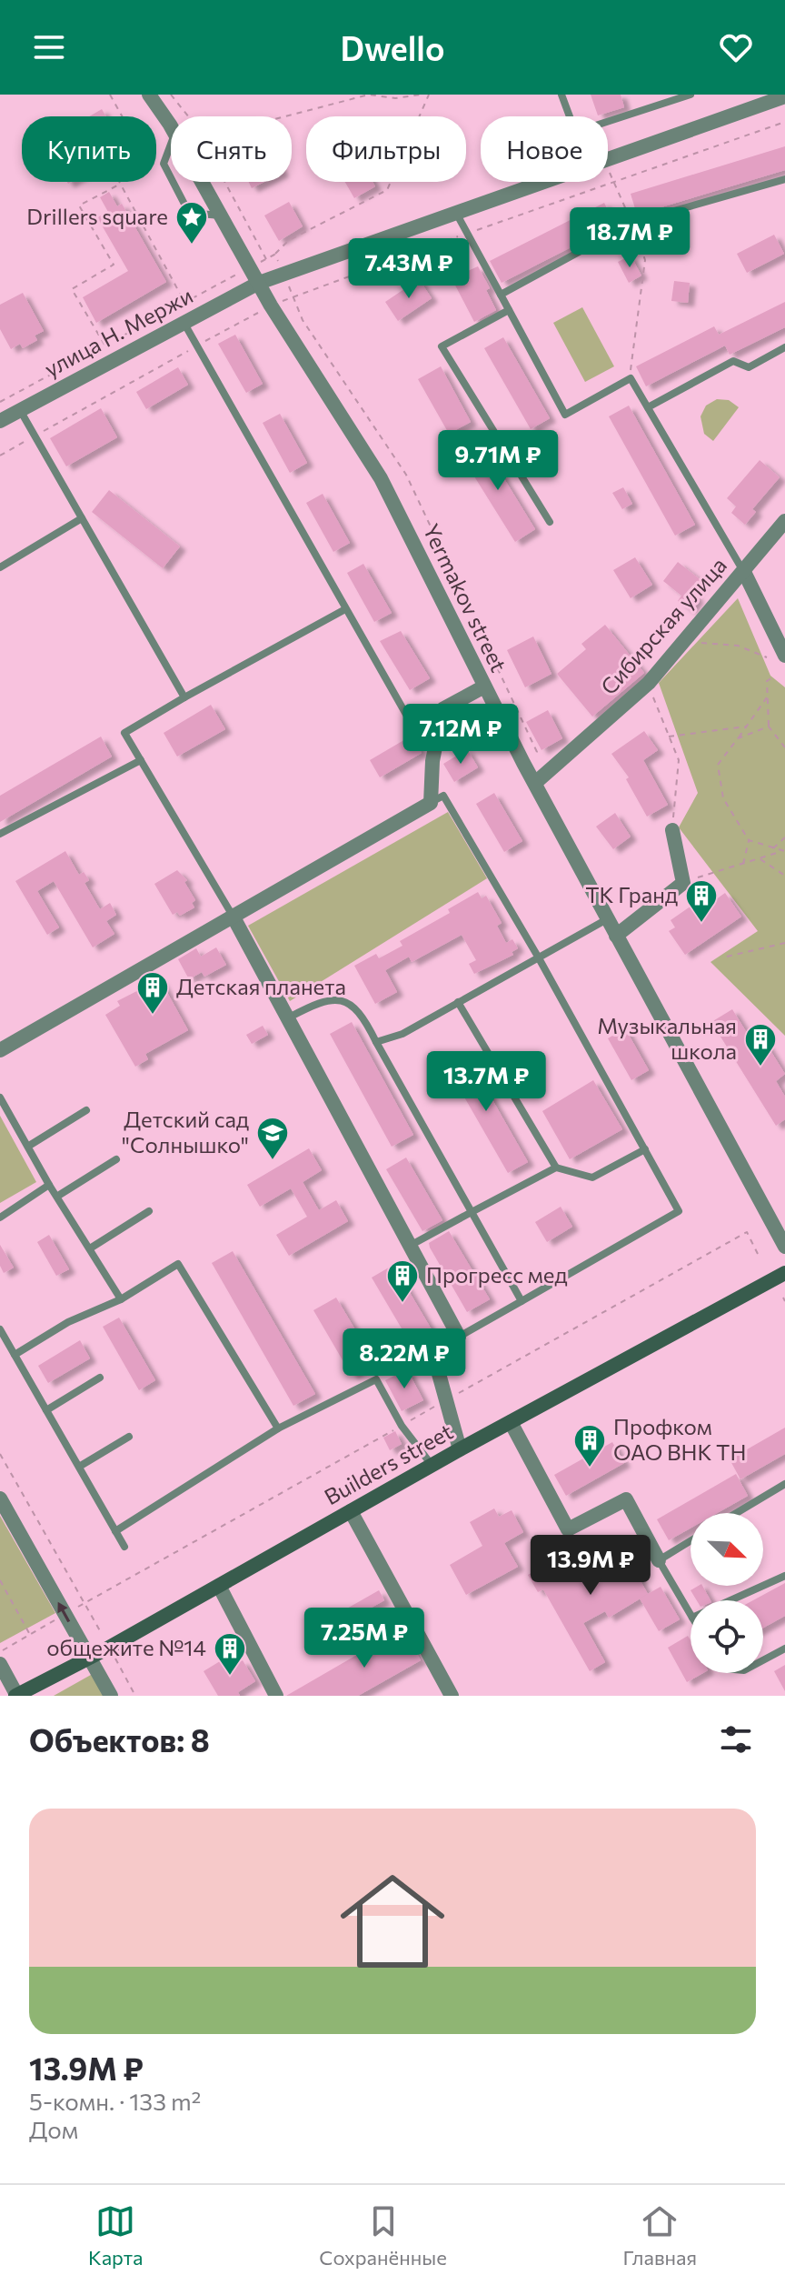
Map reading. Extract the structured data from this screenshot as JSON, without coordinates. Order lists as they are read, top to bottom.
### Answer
{
  "streets": {
    "main road": ["Builders street"],
    "street": ["улица Н. Мержи", "Yermakov street", "Сибирская улица"]
  },
  "crossings": [
    ["улица Н. Мержи", "Yermakov street"],
    ["Yermakov street", "Сибирская улица"]
  ],
  "places": {
    "place": ["Drillers square"],
    "building": [
      "ТК Гранд",
      "Детская планета",
      "Музыкальная школа",
      "Прогресс мед",
      "Профком ОАО ВНК ТН",
      "общежите №14"
    ],
    "school or university": ["Детский сад \"Солнышко\""]
  },
  "north": "bottom right",
  "page": {
    "header": "Dwello",
    "chip": [
      "Купить",
      "Снять",
      "Фильтры",
      "Новое"
    ],
    "price": [
      "18.7M ₽",
      "7.43M ₽",
      "9.71M ₽",
      "7.12M ₽",
      "13.7M ₽",
      "8.22M ₽",
      "13.9M ₽",
      "7.25M ₽"
    ],
    "heading": "Объектов: 8",
    "list": [
      {
        "name": "13.9M ₽",
        "note": "5-комн. · 133 m² · Дом"
      }
    ],
    "tabs": ["Карта", "Сохранённые", "Главная"]
  }
}
